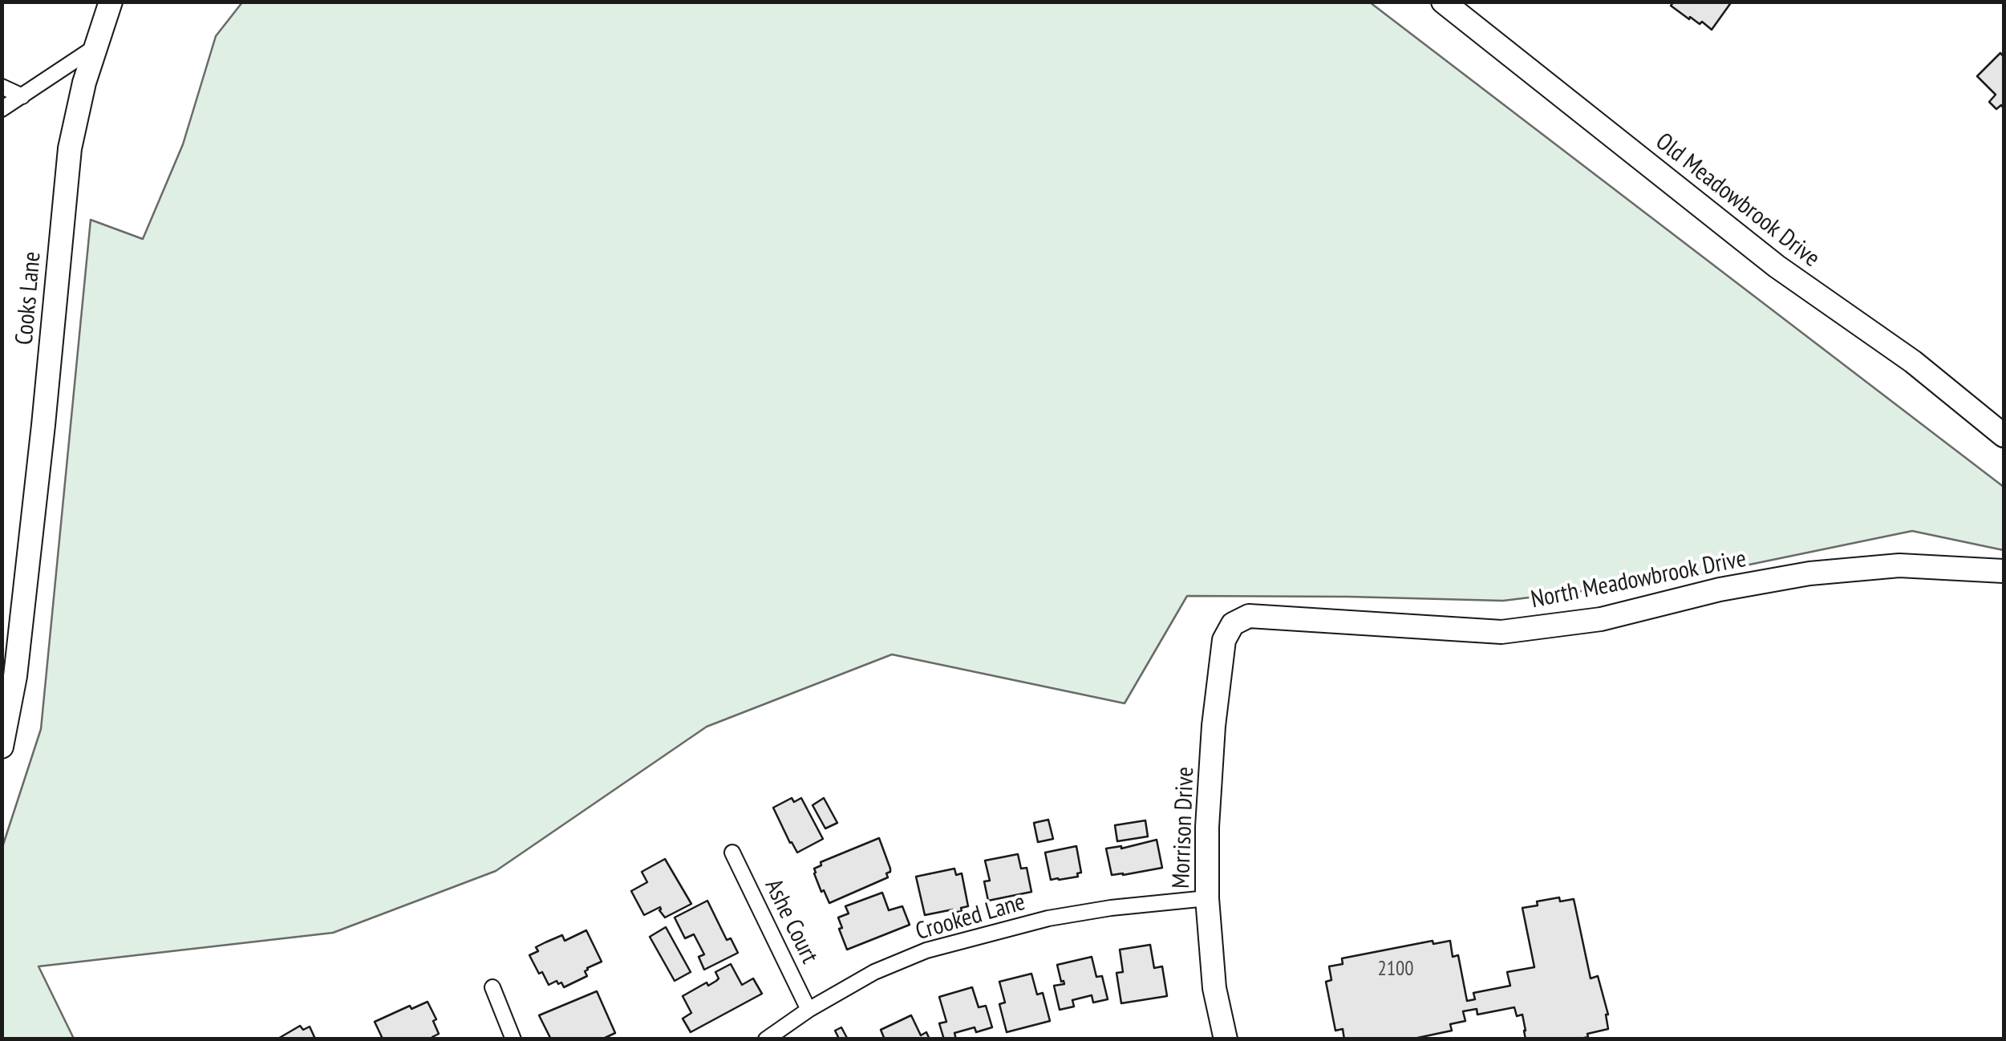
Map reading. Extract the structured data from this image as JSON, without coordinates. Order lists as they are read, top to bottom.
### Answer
{
  "streets": {
    "main road": [
      "Old Meadowbrook Drive",
      "Cooks Lane",
      "North Meadowbrook Drive",
      "Morrison Drive"
    ],
    "street": ["Crooked Lane", "Ashe Court"]
  },
  "crossings": [
    ["North Meadowbrook Drive", "Morrison Drive"],
    ["Morrison Drive", "Crooked Lane"],
    ["Crooked Lane", "Ashe Court"]
  ],
  "house_numbers": ["2100"]
}
